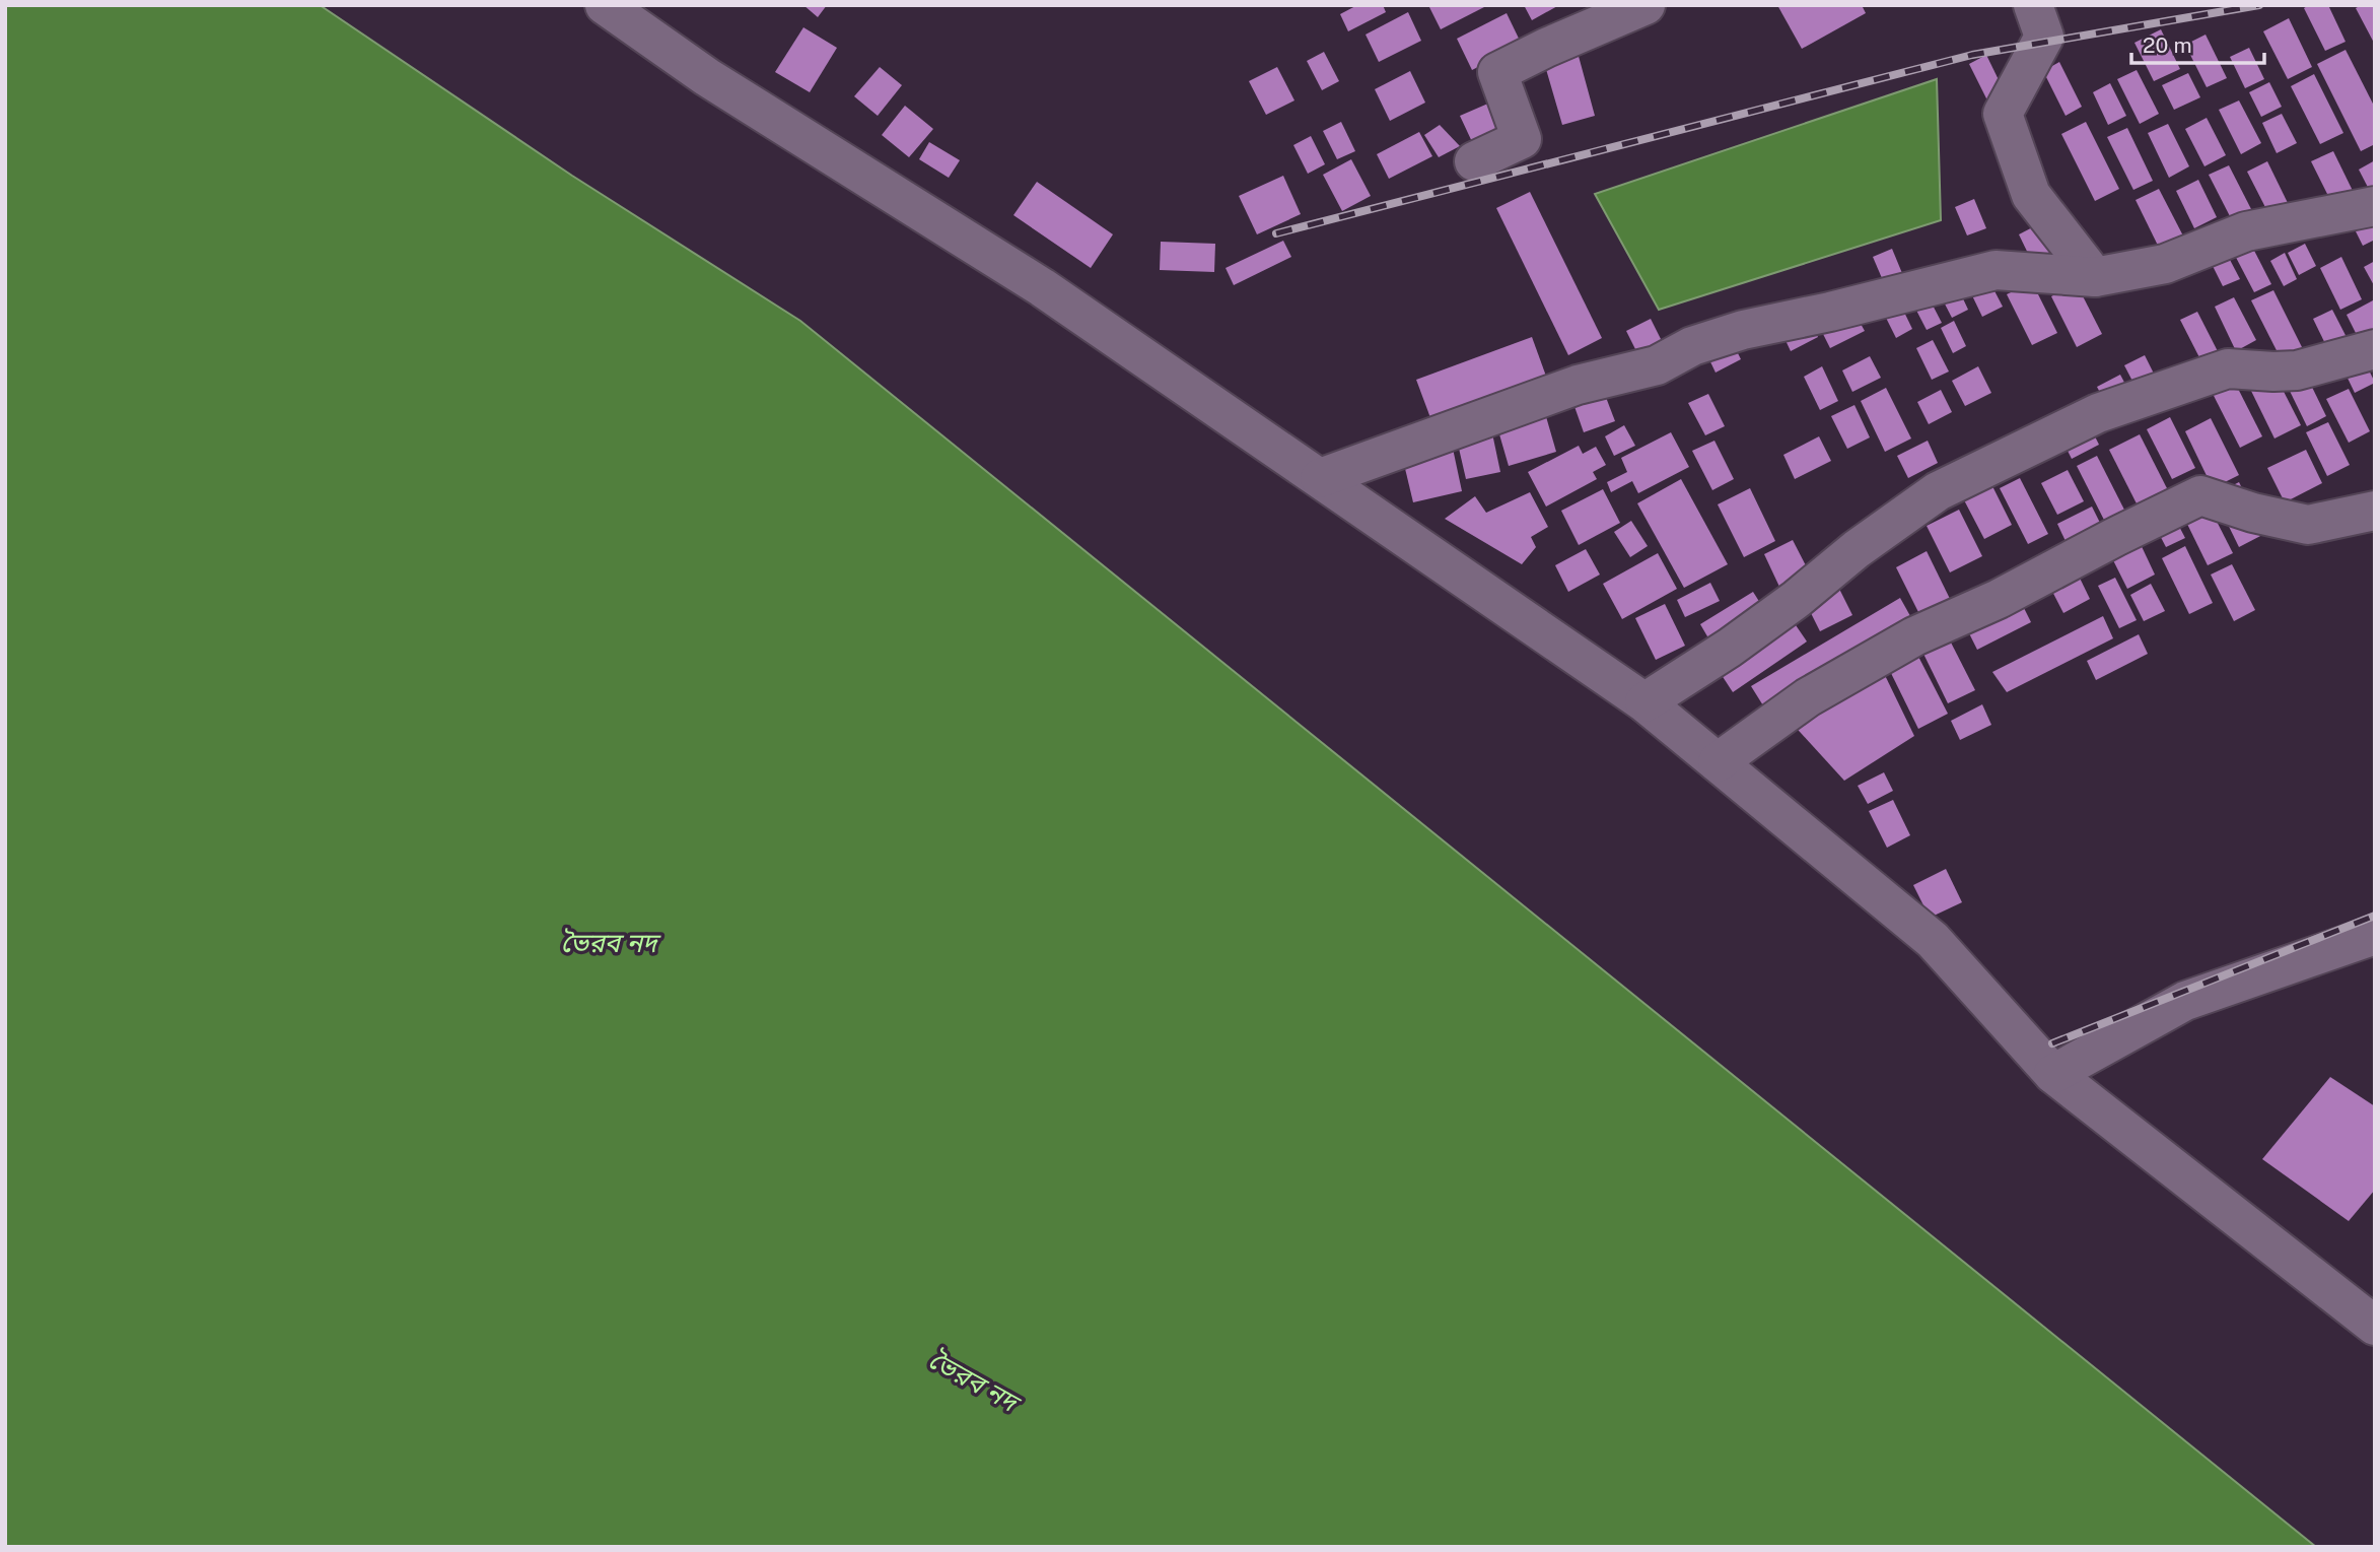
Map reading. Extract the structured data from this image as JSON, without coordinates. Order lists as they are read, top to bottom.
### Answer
{
  "water": ["ভৈরব নদ"],
  "scale_bar": "20 m"
}
